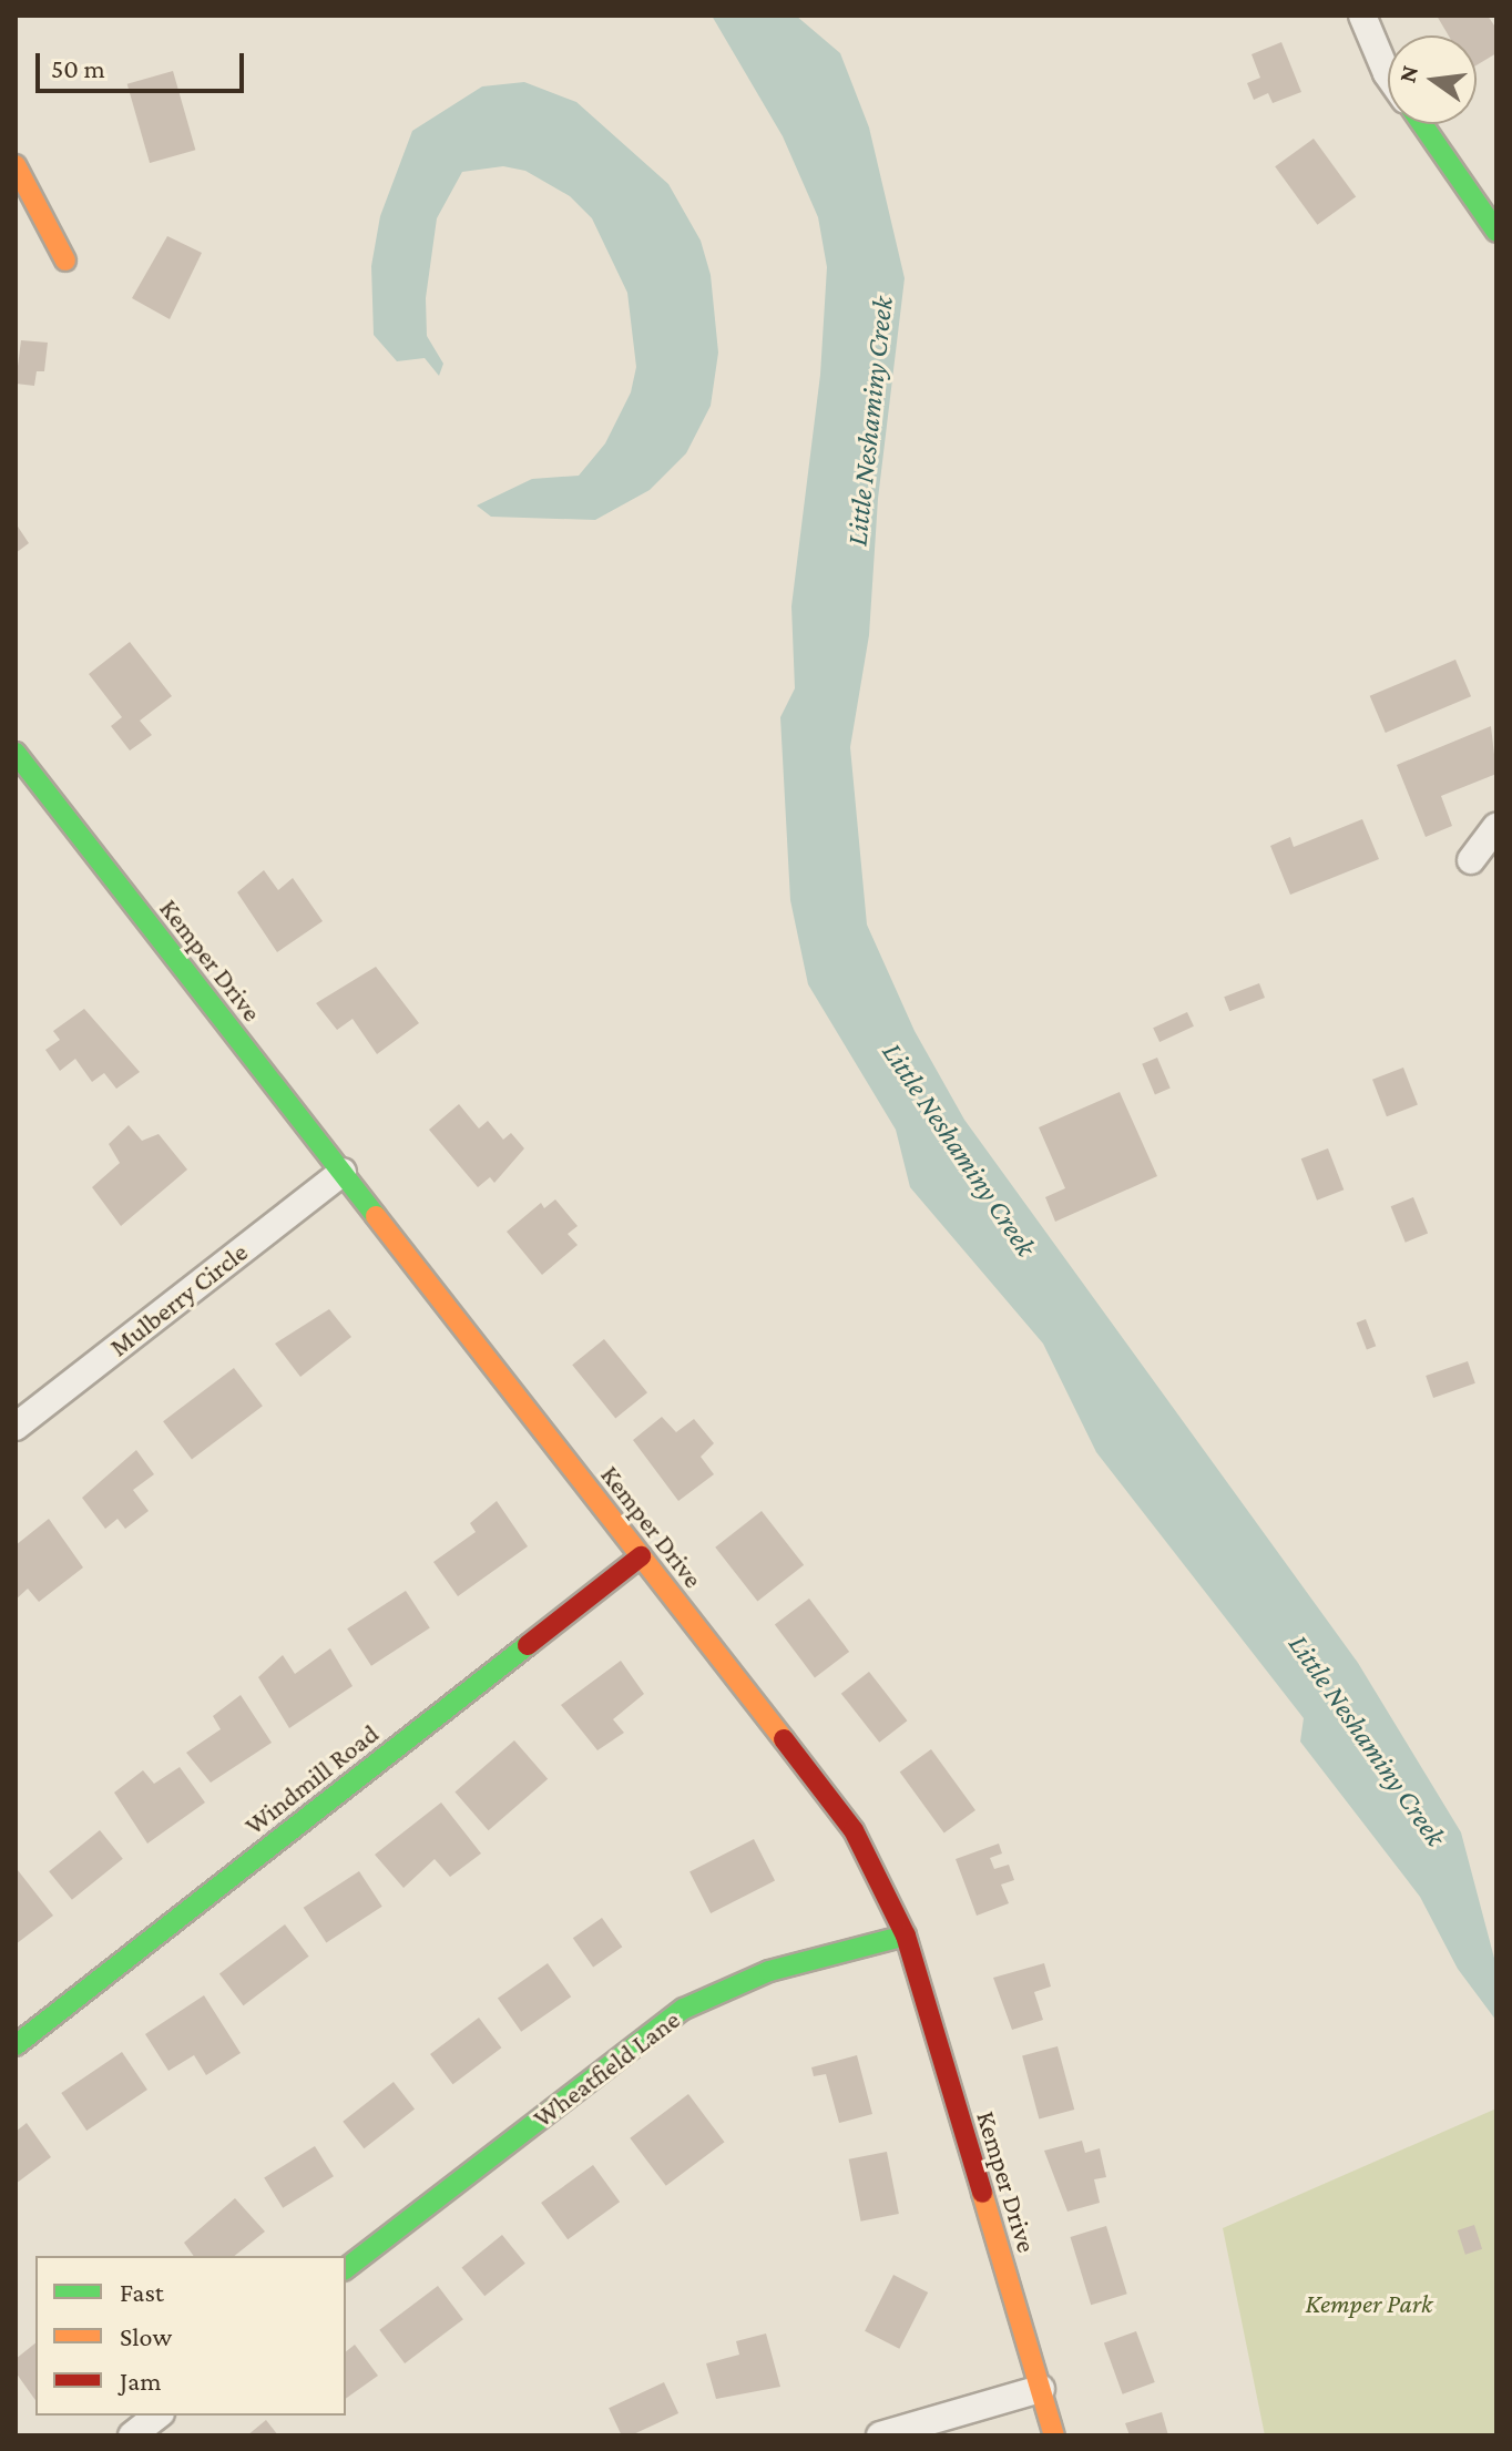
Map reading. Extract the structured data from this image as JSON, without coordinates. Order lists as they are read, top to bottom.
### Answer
{
  "streets": {
    "street": [
      "Kemper Drive",
      "Mulberry Circle",
      "Windmill Road",
      "Wheatfield Lane"
    ]
  },
  "crossings": [
    ["Kemper Drive", "Mulberry Circle"],
    ["Kemper Drive", "Windmill Road"],
    ["Kemper Drive", "Wheatfield Lane"]
  ],
  "water": ["Little Neshaminy Creek"],
  "parks": ["Kemper Park"],
  "legend": ["Fast", "Slow", "Jam"],
  "scale_bar": "50 m",
  "north": "left"
}
